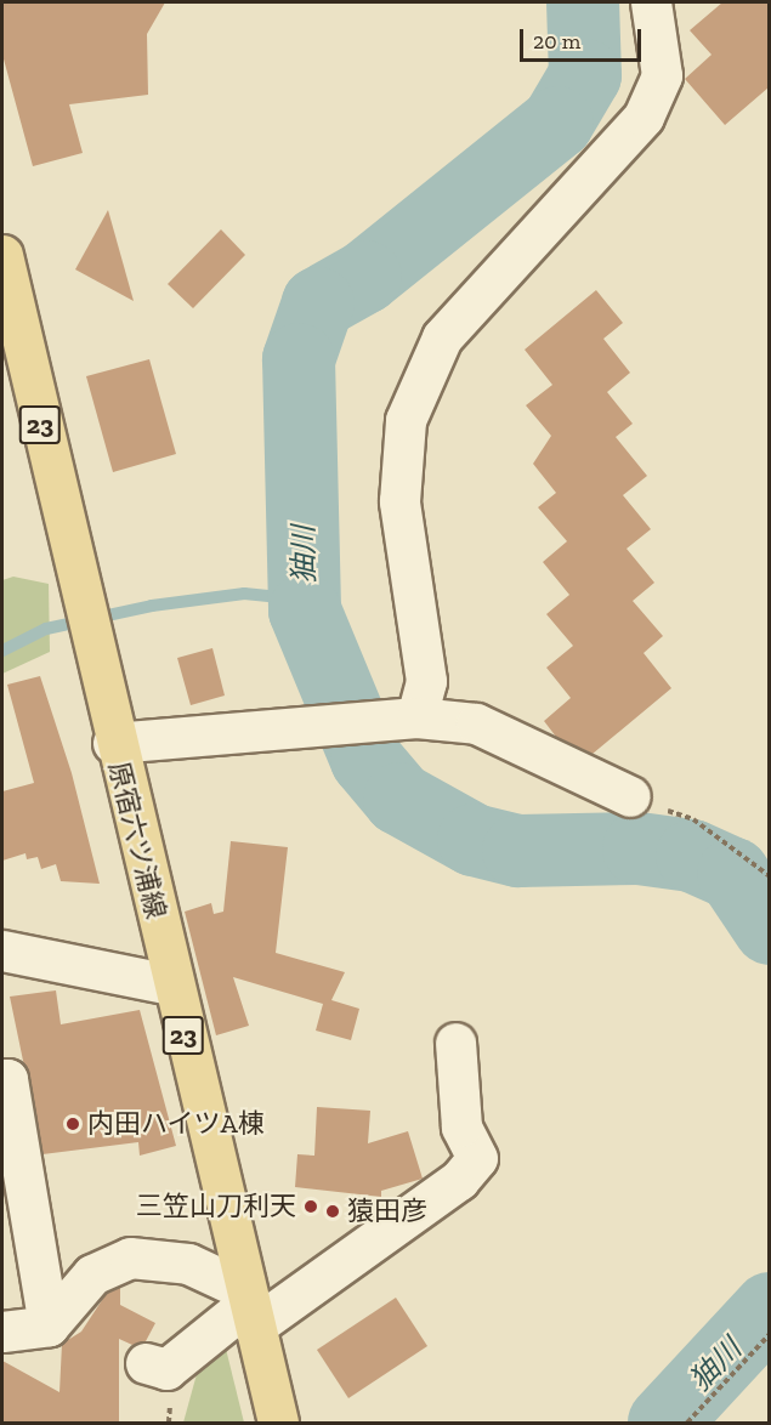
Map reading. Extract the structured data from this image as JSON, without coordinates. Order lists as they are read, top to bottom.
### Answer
{
  "streets": {
    "main road": ["23", "原宿六ツ浦線"]
  },
  "water": ["㹨川"],
  "places": ["内田ハイツA棟", "三笠山刀利天", "猿田彦"],
  "scale_bar": "20 m"
}
